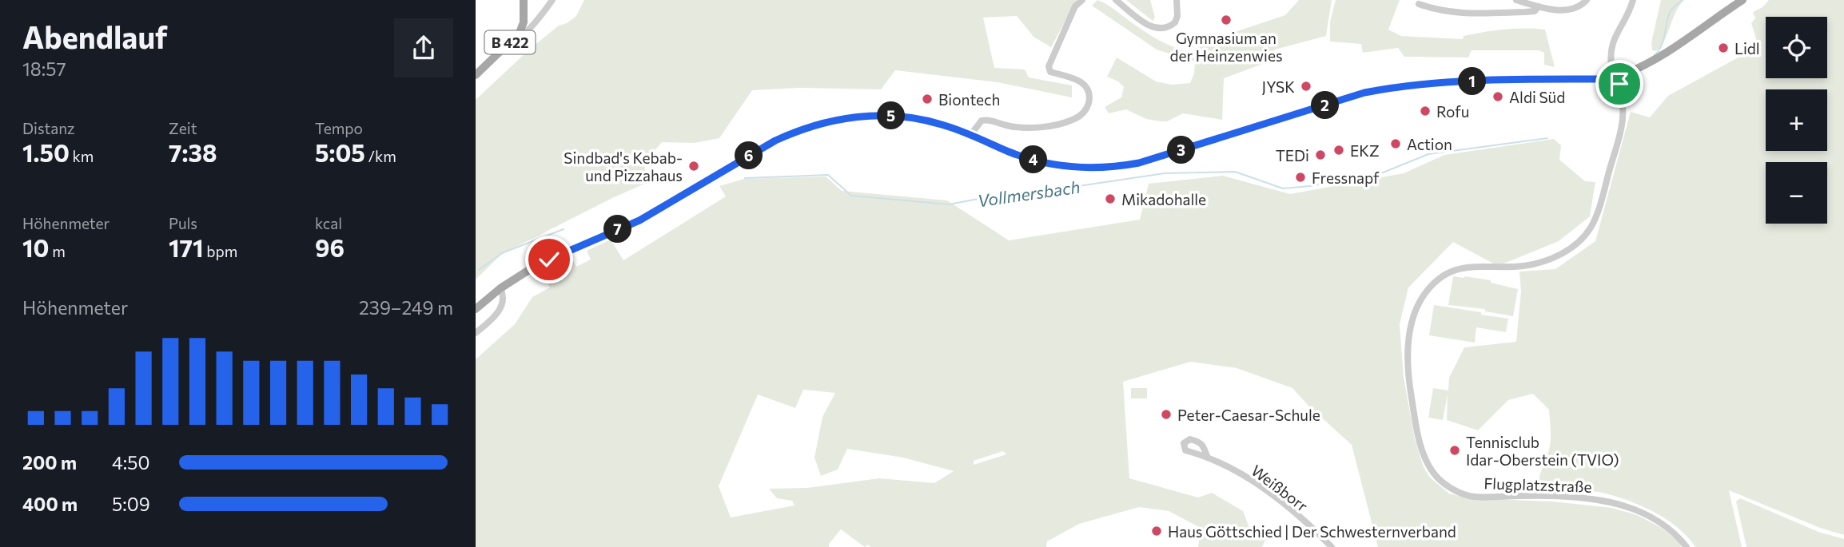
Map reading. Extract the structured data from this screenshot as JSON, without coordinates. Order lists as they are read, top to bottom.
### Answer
{
  "streets": {
    "main road": ["B 422"],
    "street": ["Flugplatzstraße", "Weißborr"]
  },
  "water": ["Vollmersbach"],
  "places": [
    "Gymnasium an der Heinzenwies",
    "Lidl",
    "JYSK",
    "Aldi Süd",
    "Biontech",
    "Rofu",
    "Action",
    "EKZ",
    "TEDi",
    "Sindbad's Kebab- und Pizzahaus",
    "Fressnapf",
    "Mikadohalle",
    "Peter-Caesar-Schule",
    "Tennisclub Idar-Oberstein (TVIO)",
    "Haus Göttschied | Der Schwesternverband"
  ],
  "page": {
    "heading": ["Abendlauf", "18:57"],
    "map_buttons": ["+", "−"],
    "pins": [
      "1",
      "2",
      "5",
      "3",
      "6",
      "4",
      "7"
    ],
    "stats": [
      ["Distanz", "1.50 km"],
      ["Zeit", "7:38"],
      ["Tempo", "5:05 /km"],
      ["Höhenmeter", "10 m"],
      ["Puls", "171 bpm"],
      ["kcal", "96"]
    ],
    "chart": ["Höhenmeter", "239–249 m"],
    "list": [
      {
        "name": "200 m",
        "note": "4:50"
      },
      {
        "name": "400 m",
        "note": "5:09"
      }
    ]
  }
}
